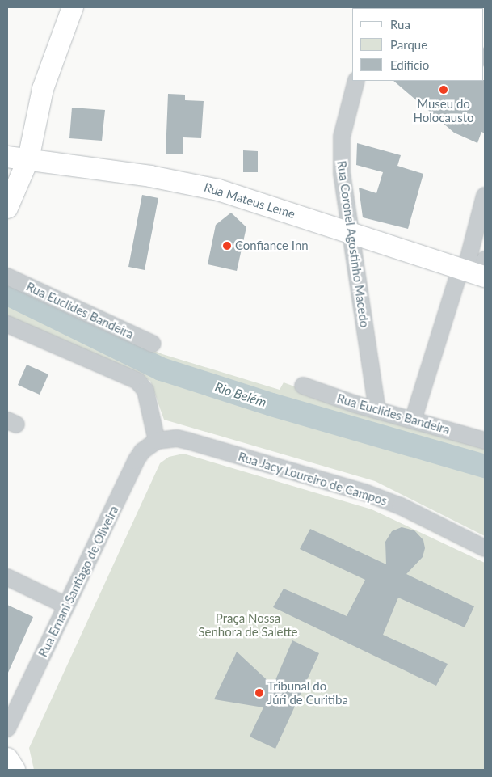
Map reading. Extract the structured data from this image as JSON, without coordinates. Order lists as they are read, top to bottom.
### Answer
{
  "streets": {
    "main road": ["Rua Mateus Leme"],
    "street": [
      "Rua Coronel Agostinho Macedo",
      "Rua Euclides Bandeira",
      "Rua Jacy Loureiro de Campos",
      "Rua Ernani Santiago de Oliveira"
    ]
  },
  "crossings": [
    ["Rua Mateus Leme", "Rua Coronel Agostinho Macedo"],
    ["Rua Coronel Agostinho Macedo", "Rua Euclides Bandeira"],
    ["Rua Jacy Loureiro de Campos", "Rua Ernani Santiago de Oliveira"]
  ],
  "water": ["Rio Belém"],
  "parks": ["Praça Nossa Senhora de Salette"],
  "places": ["Museu do Holocausto", "Confiance Inn", "Tribunal do Júri de Curitiba"],
  "legend": ["Rua", "Parque", "Edifício"]
}
